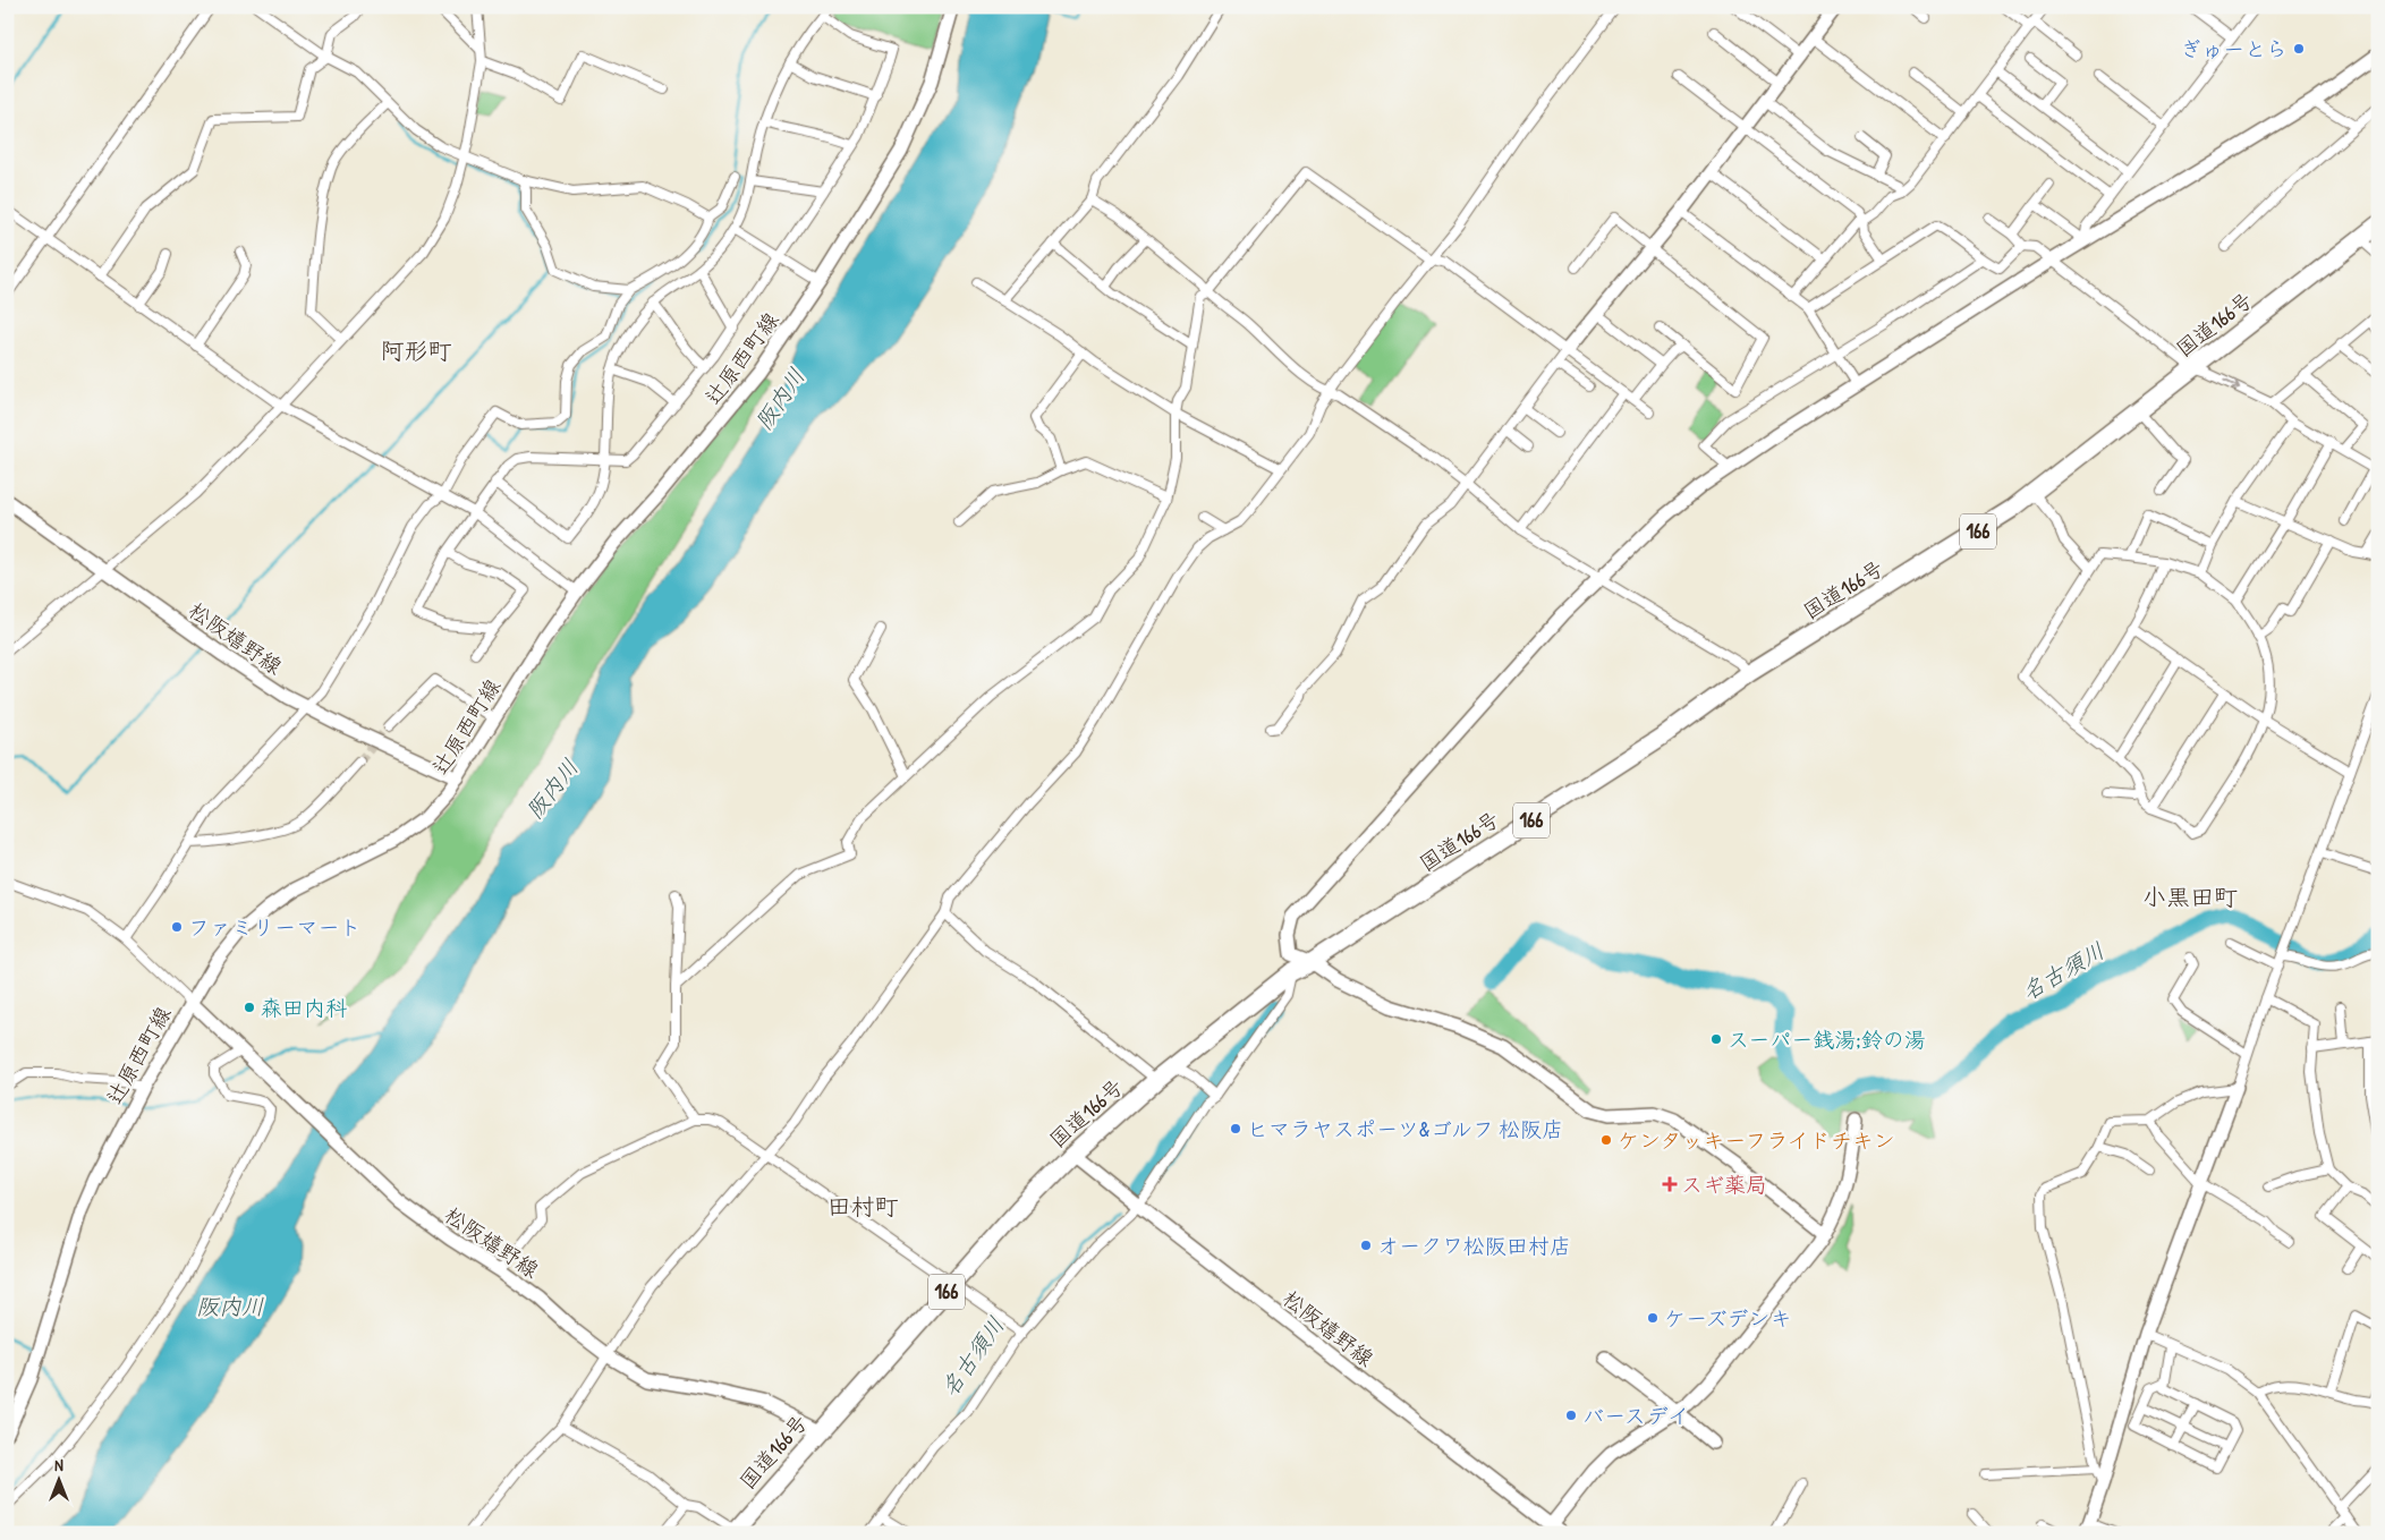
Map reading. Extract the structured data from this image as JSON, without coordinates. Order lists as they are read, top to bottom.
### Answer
{
  "streets": {
    "highway": ["国道166号", "166"],
    "main road": ["辻原西町線", "松阪嬉野線"]
  },
  "crossings": [
    ["国道166号", "松阪嬉野線"],
    ["辻原西町線", "松阪嬉野線"]
  ],
  "districts": ["阿形町", "小黒田町", "田村町"],
  "water": ["阪内川", "名古須川"],
  "places": {
    "other": [
      "ぎゅーとら",
      "ファミリーマート",
      "森田内科",
      "スーパー銭湯;鈴の湯",
      "ヒマラヤスポーツ&ゴルフ 松阪店",
      "ケンタッキーフライドチキン",
      "オークワ松阪田村店",
      "ケーズデンキ",
      "バースデイ"
    ],
    "health": ["スギ薬局"]
  },
  "north": "top"
}
